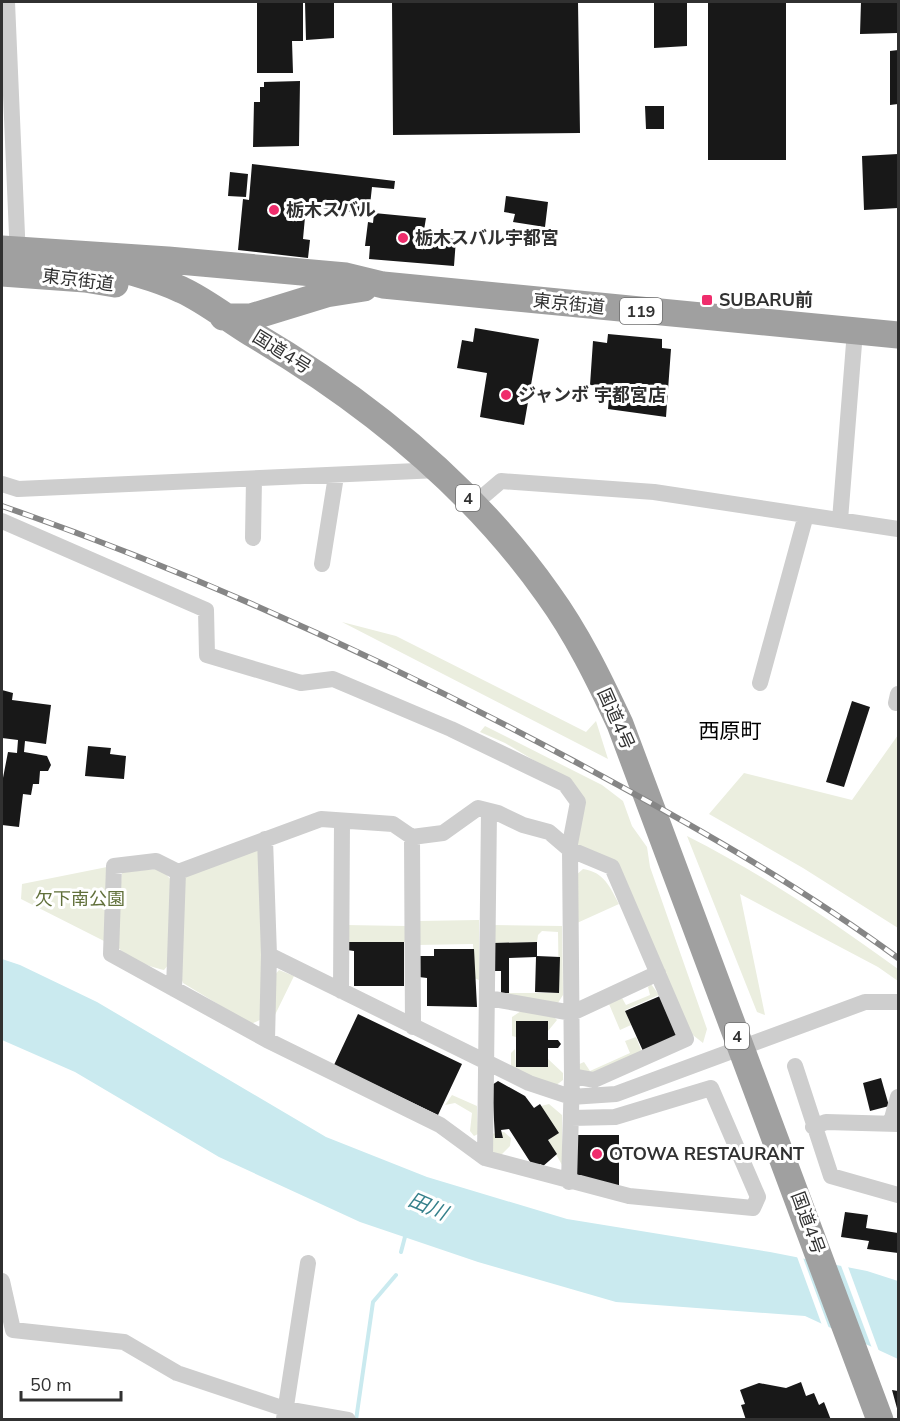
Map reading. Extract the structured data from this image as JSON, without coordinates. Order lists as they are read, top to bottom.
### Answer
{
  "streets": {
    "highway": [
      "東京街道",
      "119",
      "国道4号",
      "4"
    ]
  },
  "crossings": [
    ["東京街道", "国道4号"]
  ],
  "districts": ["西原町"],
  "water": ["田川"],
  "parks": ["欠下南公園"],
  "places": {
    "other": [
      "栃木スバル",
      "栃木スバル宇都宮",
      "ジャンボ 宇都宮店",
      "OTOWA RESTAURANT"
    ],
    "transit": ["SUBARU前"]
  },
  "scale_bar": "50 m"
}
